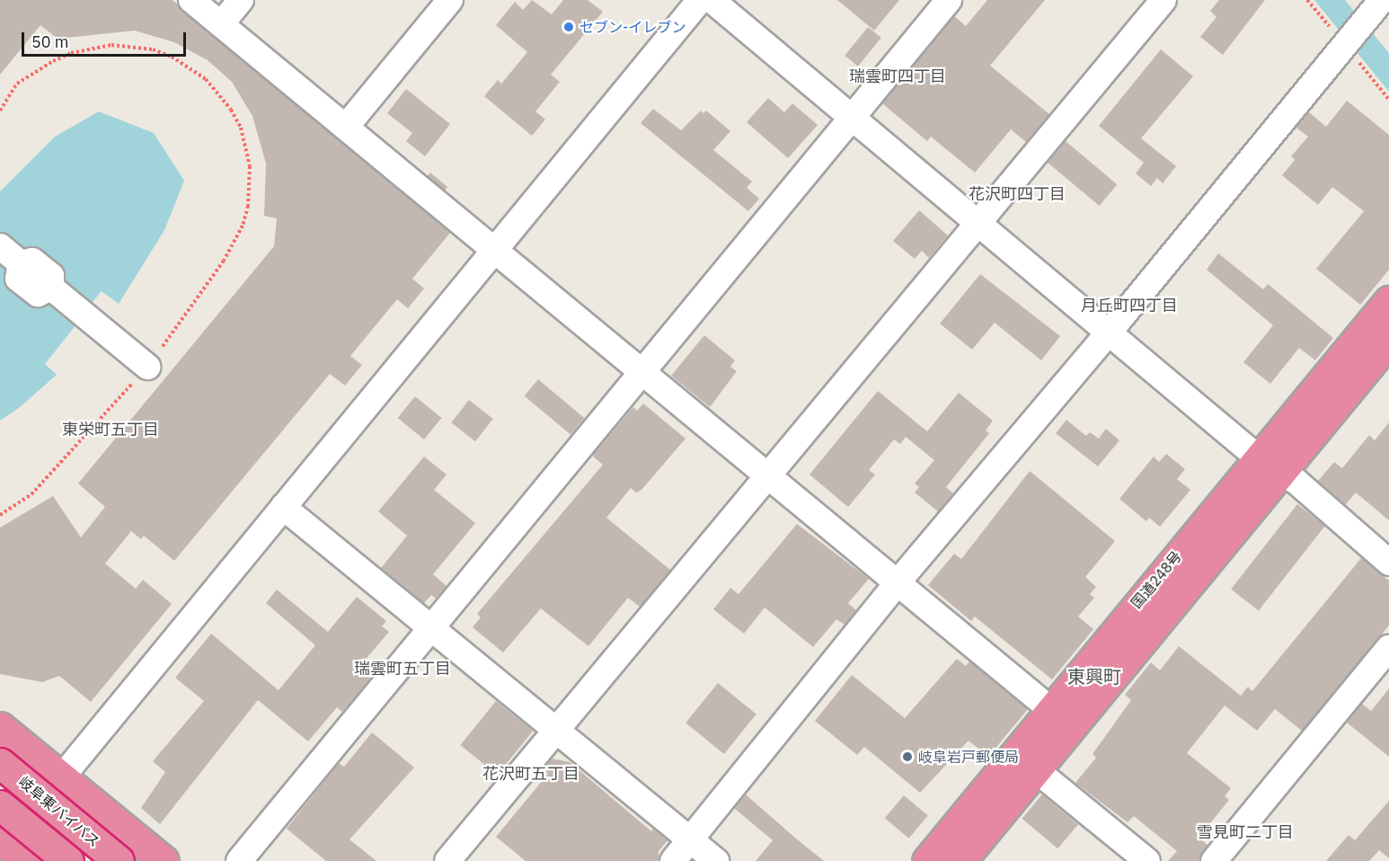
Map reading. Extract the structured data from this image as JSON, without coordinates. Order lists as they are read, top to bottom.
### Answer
{
  "streets": {
    "highway": ["国道248号", "岐阜東バイパス"]
  },
  "districts": [
    "瑞雲町四丁目",
    "花沢町四丁目",
    "月丘町四丁目",
    "東栄町五丁目",
    "瑞雲町五丁目",
    "東興町",
    "花沢町五丁目",
    "雪見町二丁目"
  ],
  "places": ["セブン-イレブン", "岐阜岩戸郵便局"],
  "scale_bar": "50 m"
}
